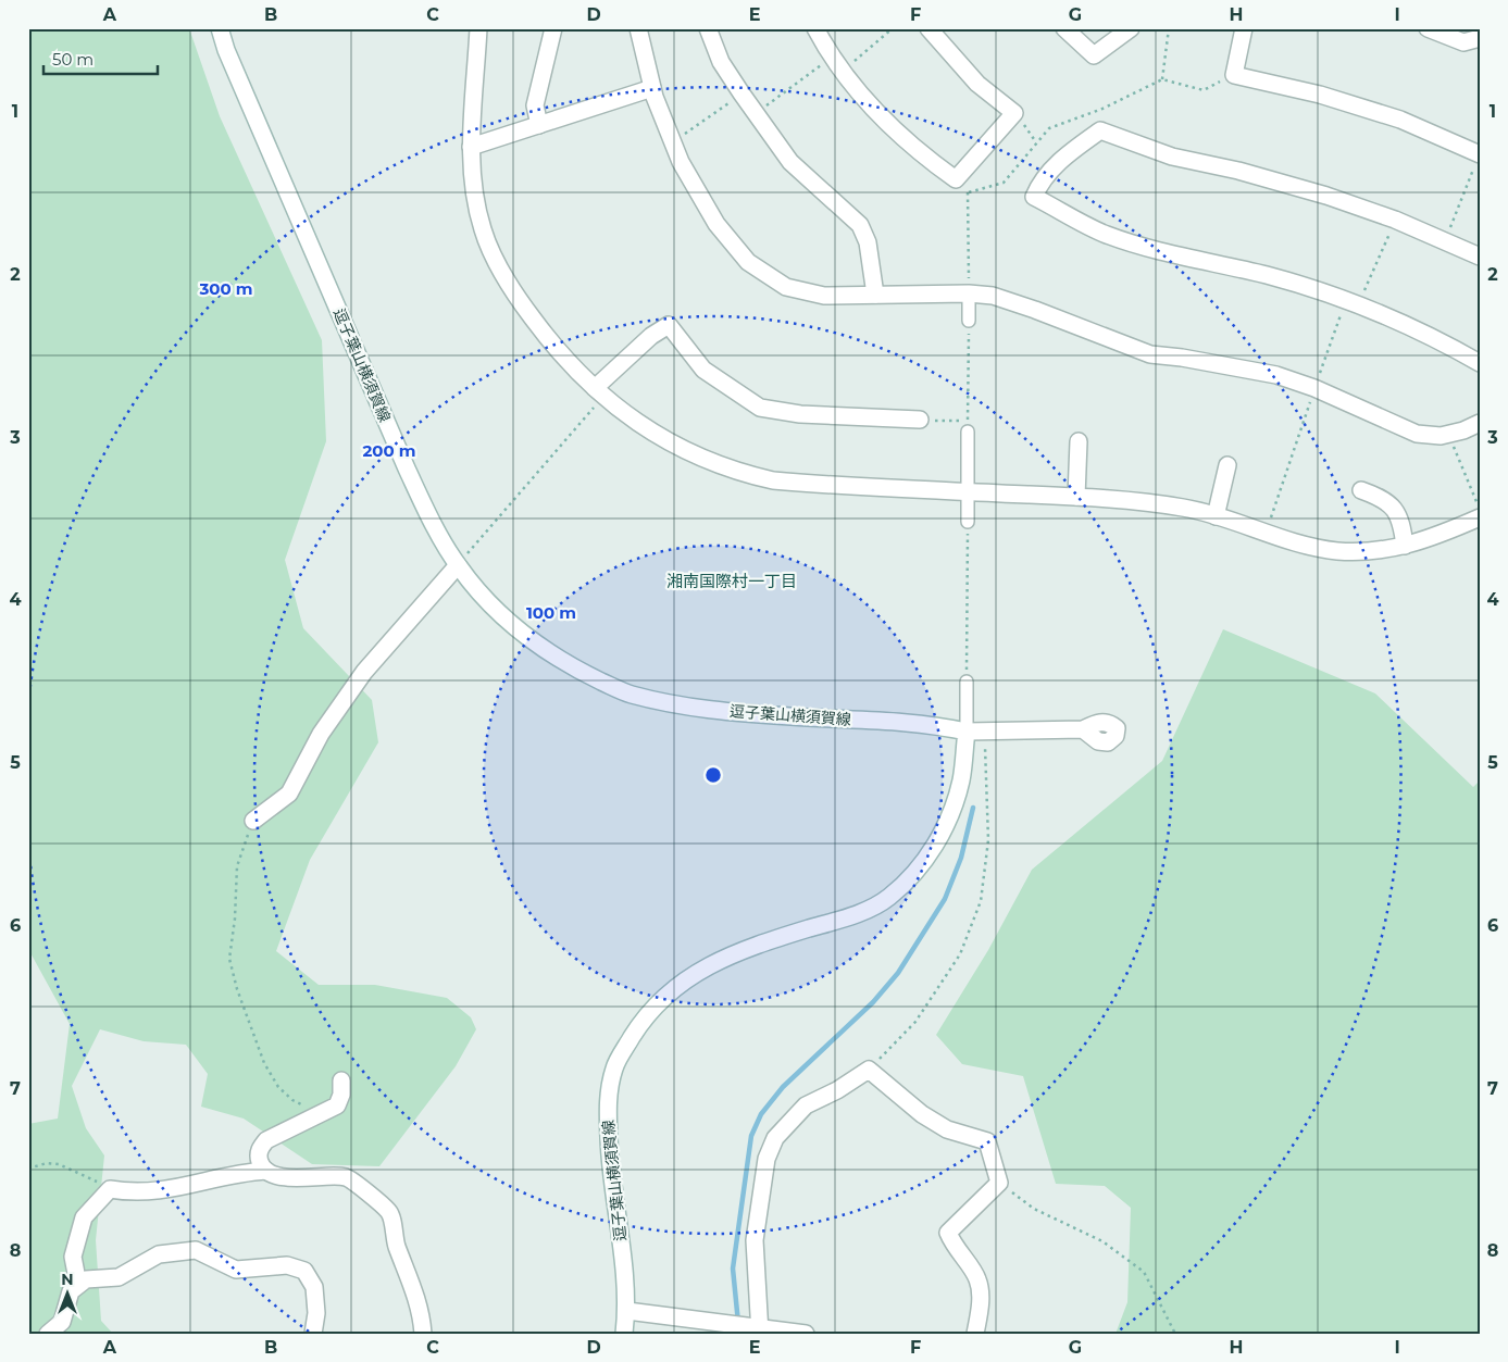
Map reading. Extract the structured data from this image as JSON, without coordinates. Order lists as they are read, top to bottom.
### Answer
{
  "streets": {
    "street": ["逗子葉山横須賀線"]
  },
  "districts": ["湘南国際村一丁目"],
  "scale_bar": "50 m",
  "north": "top",
  "grid": {
    "columns": [
      "A",
      "B",
      "C",
      "D",
      "E",
      "F",
      "G",
      "H",
      "I"
    ],
    "rows": [
      "1",
      "2",
      "3",
      "4",
      "5",
      "6",
      "7",
      "8"
    ]
  },
  "rings": ["300 m", "200 m", "100 m"]
}
